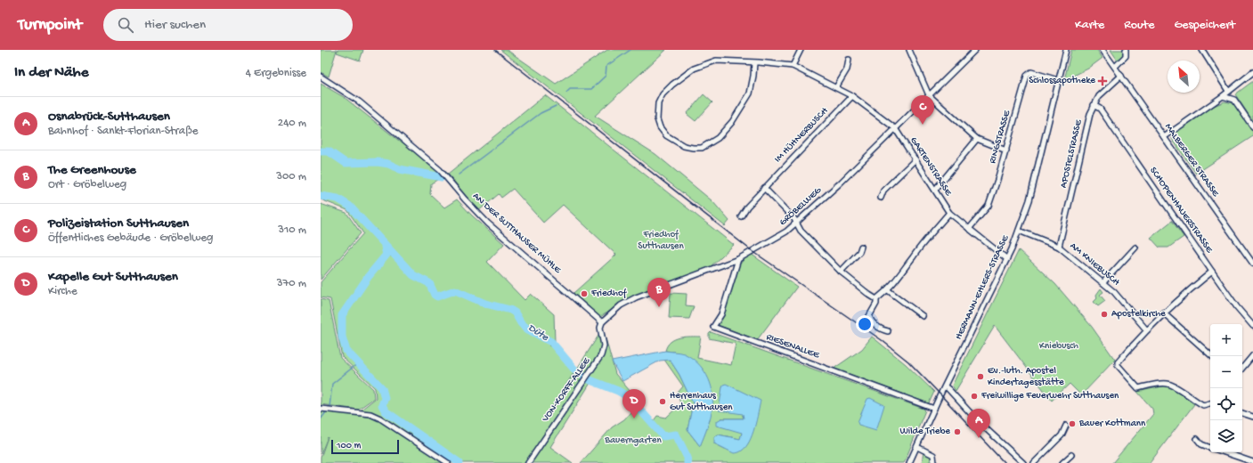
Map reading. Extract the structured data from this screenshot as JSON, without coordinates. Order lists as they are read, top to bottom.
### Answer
{
  "streets": {
    "street": [
      "IM HÜHNERBUSCH",
      "RINGSTRASSE",
      "APOSTELSTRASSE",
      "MALBERGER STRASSE",
      "GARTENSTRASSE",
      "GRÖBELWEG",
      "SCHOPENHAUERSTRASSE",
      "AN DER SUTTHAUSER MÜHLE",
      "AM KNIEBUSCH",
      "HERMANN-EHLERS-STRASSE",
      "RIESENALLEE",
      "VON-KORFF-ALLEE"
    ]
  },
  "crossings": [
    ["IM HÜHNERBUSCH", "GARTENSTRASSE"],
    ["RINGSTRASSE", "GARTENSTRASSE"],
    ["RINGSTRASSE", "HERMANN-EHLERS-STRASSE"],
    ["APOSTELSTRASSE", "MALBERGER STRASSE"],
    ["APOSTELSTRASSE", "SCHOPENHAUERSTRASSE"],
    ["APOSTELSTRASSE", "AM KNIEBUSCH"],
    ["GARTENSTRASSE", "GRÖBELWEG"],
    ["GARTENSTRASSE", "HERMANN-EHLERS-STRASSE"],
    ["GRÖBELWEG", "AN DER SUTTHAUSER MÜHLE"],
    ["GRÖBELWEG", "RIESENALLEE"],
    ["GRÖBELWEG", "VON-KORFF-ALLEE"],
    ["AN DER SUTTHAUSER MÜHLE", "VON-KORFF-ALLEE"],
    ["AM KNIEBUSCH", "HERMANN-EHLERS-STRASSE"],
    ["HERMANN-EHLERS-STRASSE", "RIESENALLEE"]
  ],
  "water": ["Düte"],
  "parks": ["Friedhof Sutthausen", "Kniebusch", "Bauerngarten"],
  "places": {
    "health": ["Schlossapotheke"],
    "other": [
      "Friedhof",
      "Apostelkirche",
      "Ev.-luth. Apostel Kindertagesstätte",
      "Freiwillige Feuerwehr Sutthausen",
      "Herrenhaus Gut Sutthausen",
      "Bauer Kottmann",
      "Wilde Triebe"
    ]
  },
  "scale_bar": "100 m",
  "north": "top left",
  "page": {
    "header": "Turnpoint",
    "search": "Hier suchen",
    "nav": ["Karte", "Route", "Gespeichert"],
    "heading": ["In der Nähe", "4 Ergebnisse"],
    "pins": [
      "C",
      "B",
      "D",
      "A"
    ],
    "list": [
      {
        "mark": "A",
        "name": "Osnabrück-Sutthausen",
        "note": "Bahnhof · Sankt-Florian-Straße",
        "value": "240 m"
      },
      {
        "mark": "B",
        "name": "The Greenhouse",
        "note": "Ort · Gröbelweg",
        "value": "300 m"
      },
      {
        "mark": "C",
        "name": "Polizeistation Sutthausen",
        "note": "Öffentliches Gebäude · Gröbelweg",
        "value": "310 m"
      },
      {
        "mark": "D",
        "name": "Kapelle Gut Sutthausen",
        "note": "Kirche",
        "value": "370 m"
      }
    ],
    "map_buttons": ["+", "−"],
    "scale": "100 m"
  }
}
